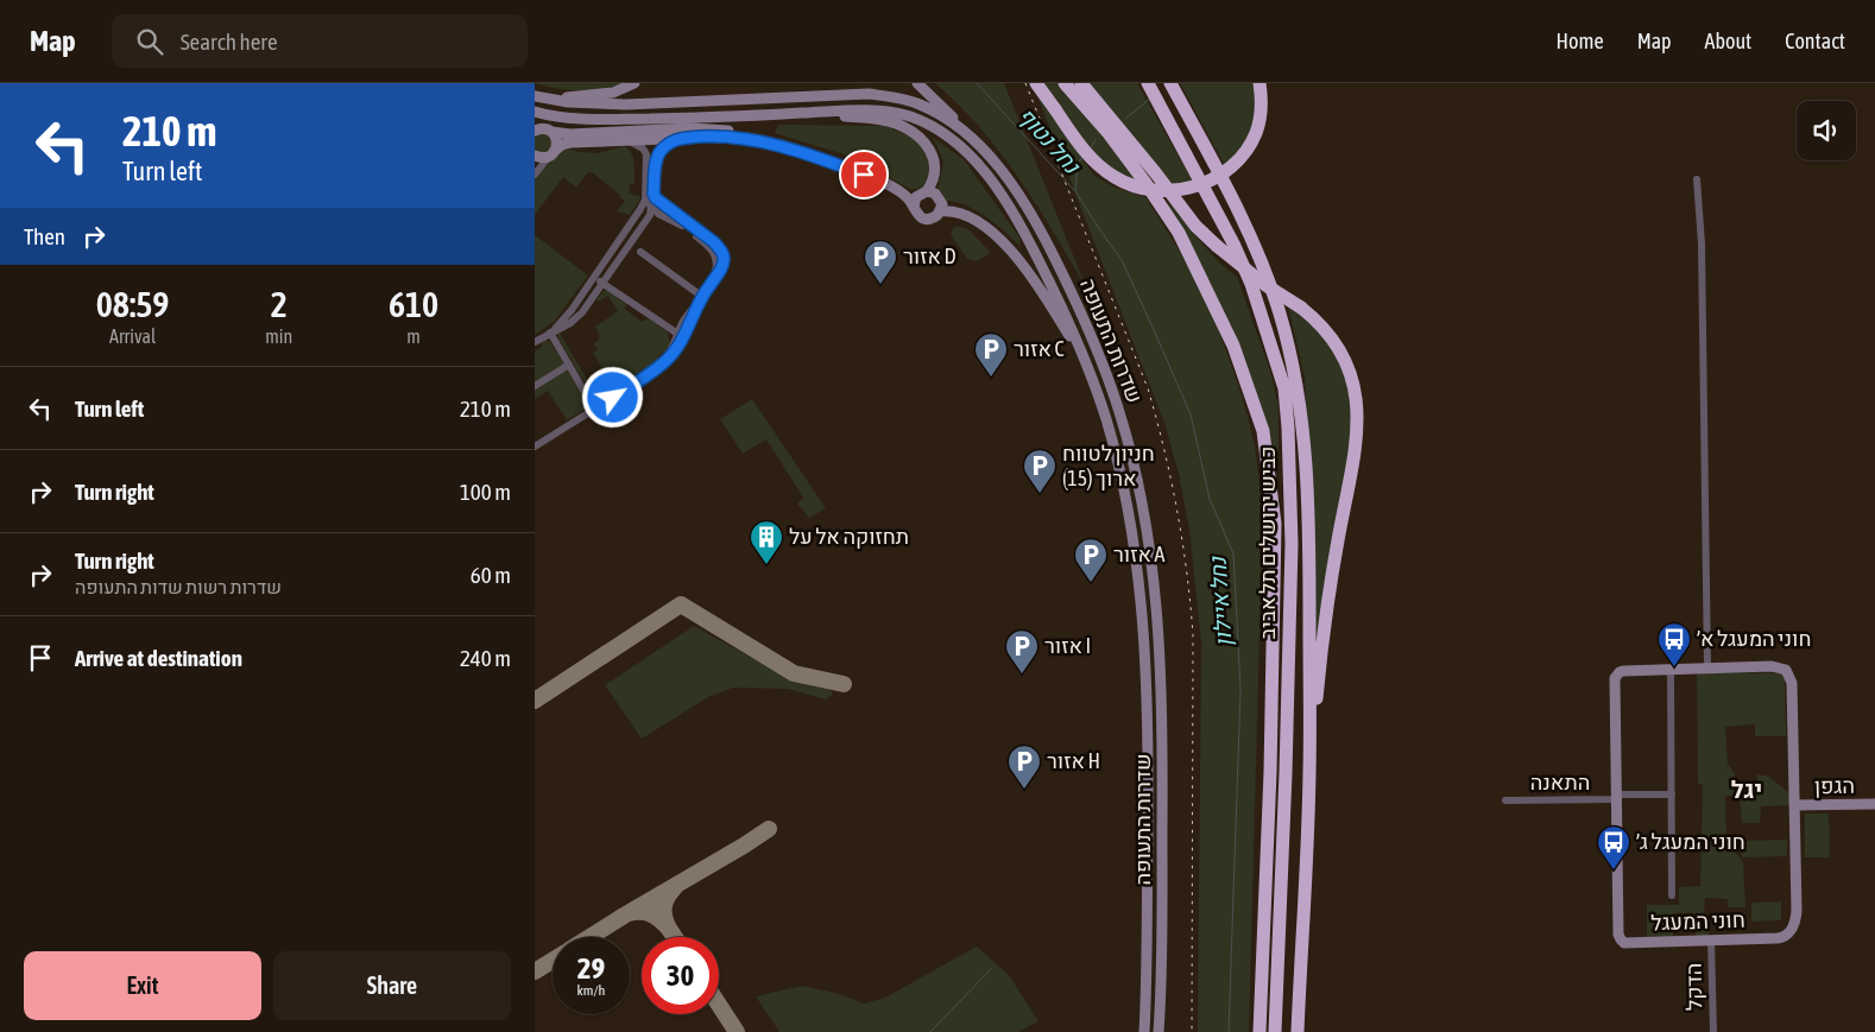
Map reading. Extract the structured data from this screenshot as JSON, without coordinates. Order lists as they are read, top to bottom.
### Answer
{
  "streets": {
    "highway": ["כביש ירושלים תל אביב"],
    "main road": ["שדרות התעופה", "הגפן", "חוני המעגל"],
    "street": ["התאנה", "הדקל"]
  },
  "crossings": [
    ["התאנה", "חוני המעגל"],
    ["הגפן", "חוני המעגל"],
    ["חוני המעגל", "הדקל"]
  ],
  "districts": ["יגל"],
  "water": ["נחל נטוף", "נחל איילון"],
  "places": {
    "parking": [
      "אזור D",
      "אזור C",
      "חניון לטווח ארוך (15)",
      "אזור A",
      "אזור I",
      "אזור H"
    ],
    "building": ["תחזוקה אל על"],
    "bus stop": ["חוני המעגל א׳", "חוני המעגל ג׳"]
  },
  "page": {
    "header": "Map",
    "search": "Search here",
    "nav": [
      "Home",
      "Map",
      "About",
      "Contact"
    ],
    "turn": ["210 m", "Turn left"],
    "then": "Then",
    "eta": [
      "08:59",
      "Arrival",
      "2",
      "min",
      "610",
      "m"
    ],
    "list": [
      {
        "name": "Turn left",
        "value": "210 m"
      },
      {
        "name": "Turn right",
        "value": "100 m"
      },
      {
        "name": "Turn right",
        "note": "שדרות רשות שדות התעופה",
        "value": "60 m"
      },
      {
        "name": "Arrive at destination",
        "value": "240 m"
      }
    ],
    "speed": "29 km/h",
    "limit": "30",
    "buttons": ["Exit", "Share"]
  }
}
